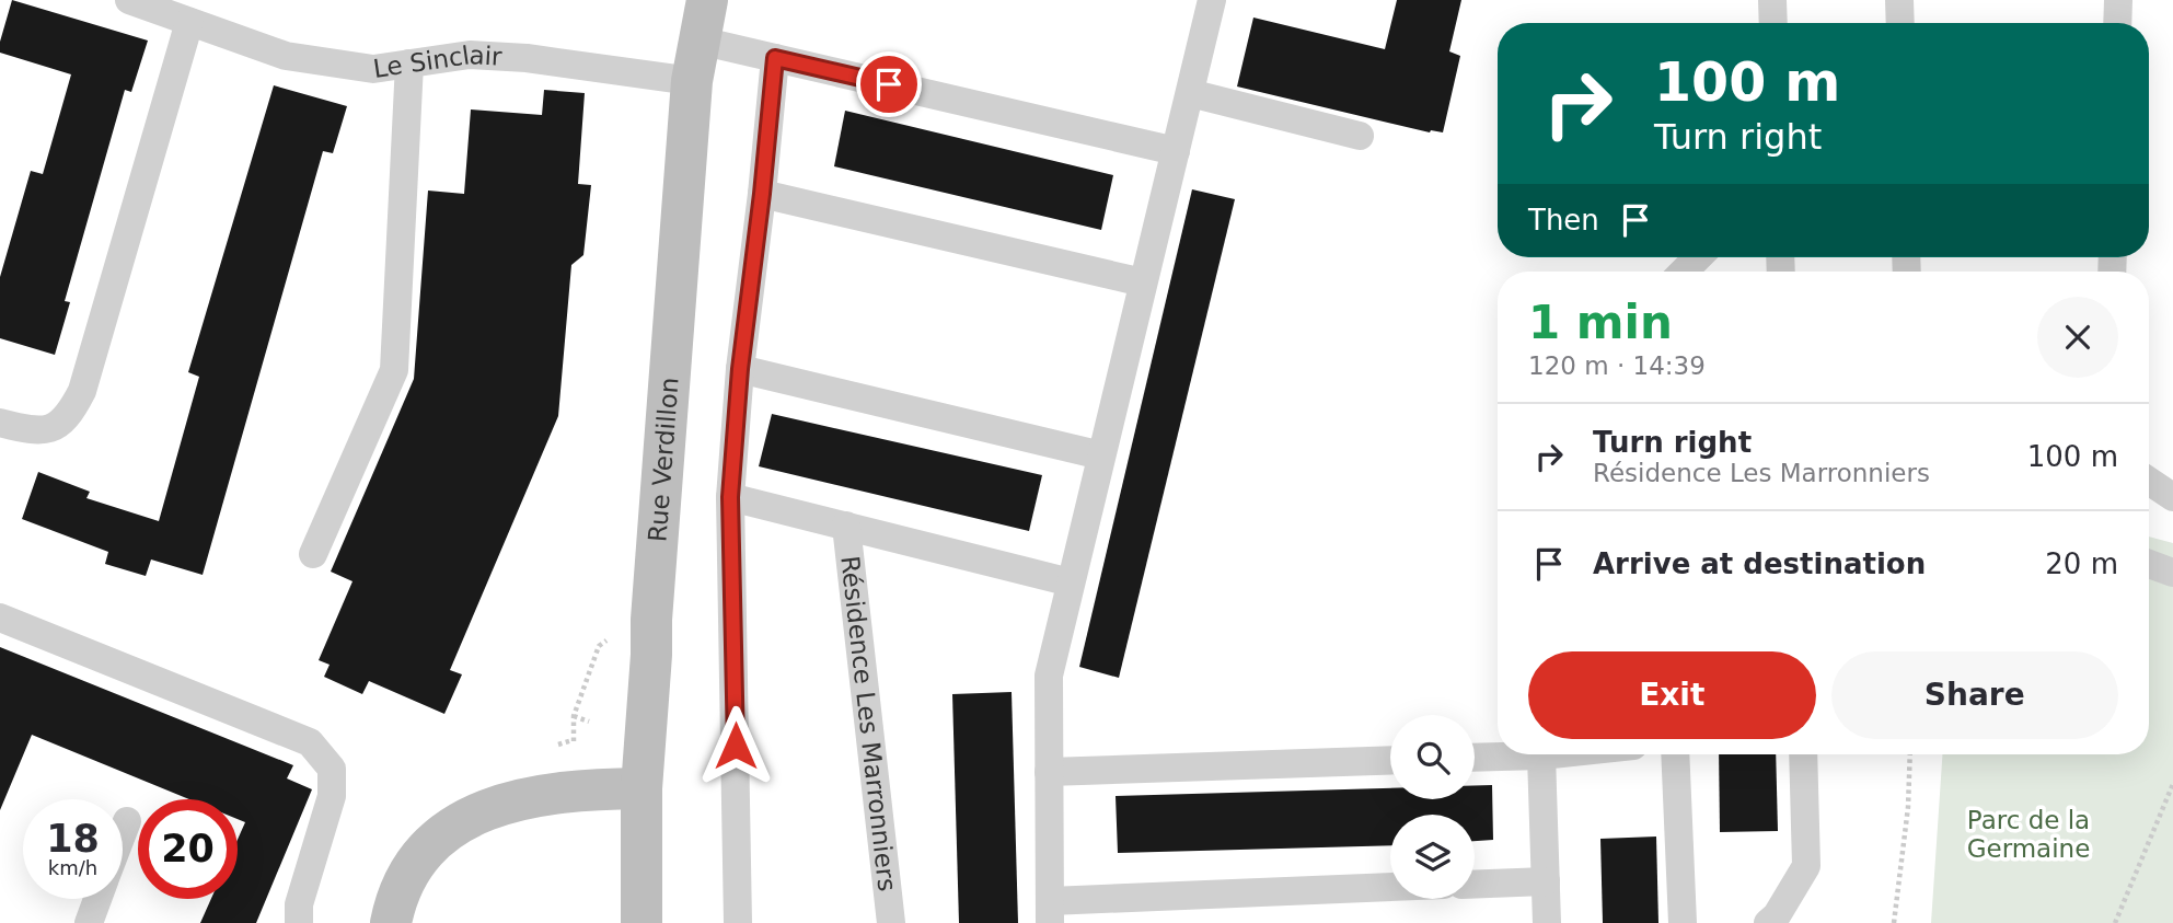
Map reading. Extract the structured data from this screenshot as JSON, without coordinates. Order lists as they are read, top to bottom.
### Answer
{
  "streets": {
    "street": ["Rue Verdillon"],
    "lane": ["Le Sinclair", "Résidence Les Marronniers"]
  },
  "crossings": [
    ["Le Sinclair", "Rue Verdillon"]
  ],
  "parks": ["Parc de la Germaine"],
  "page": {
    "turn": ["100 m", "Turn right"],
    "then": "Then",
    "heading": ["1 min", "120 m · 14:39"],
    "list": [
      {
        "name": "Turn right",
        "note": "Résidence Les Marronniers",
        "value": "100 m"
      },
      {
        "name": "Arrive at destination",
        "value": "20 m"
      }
    ],
    "buttons": ["Exit", "Share"],
    "speed": "18 km/h",
    "limit": "20"
  }
}
